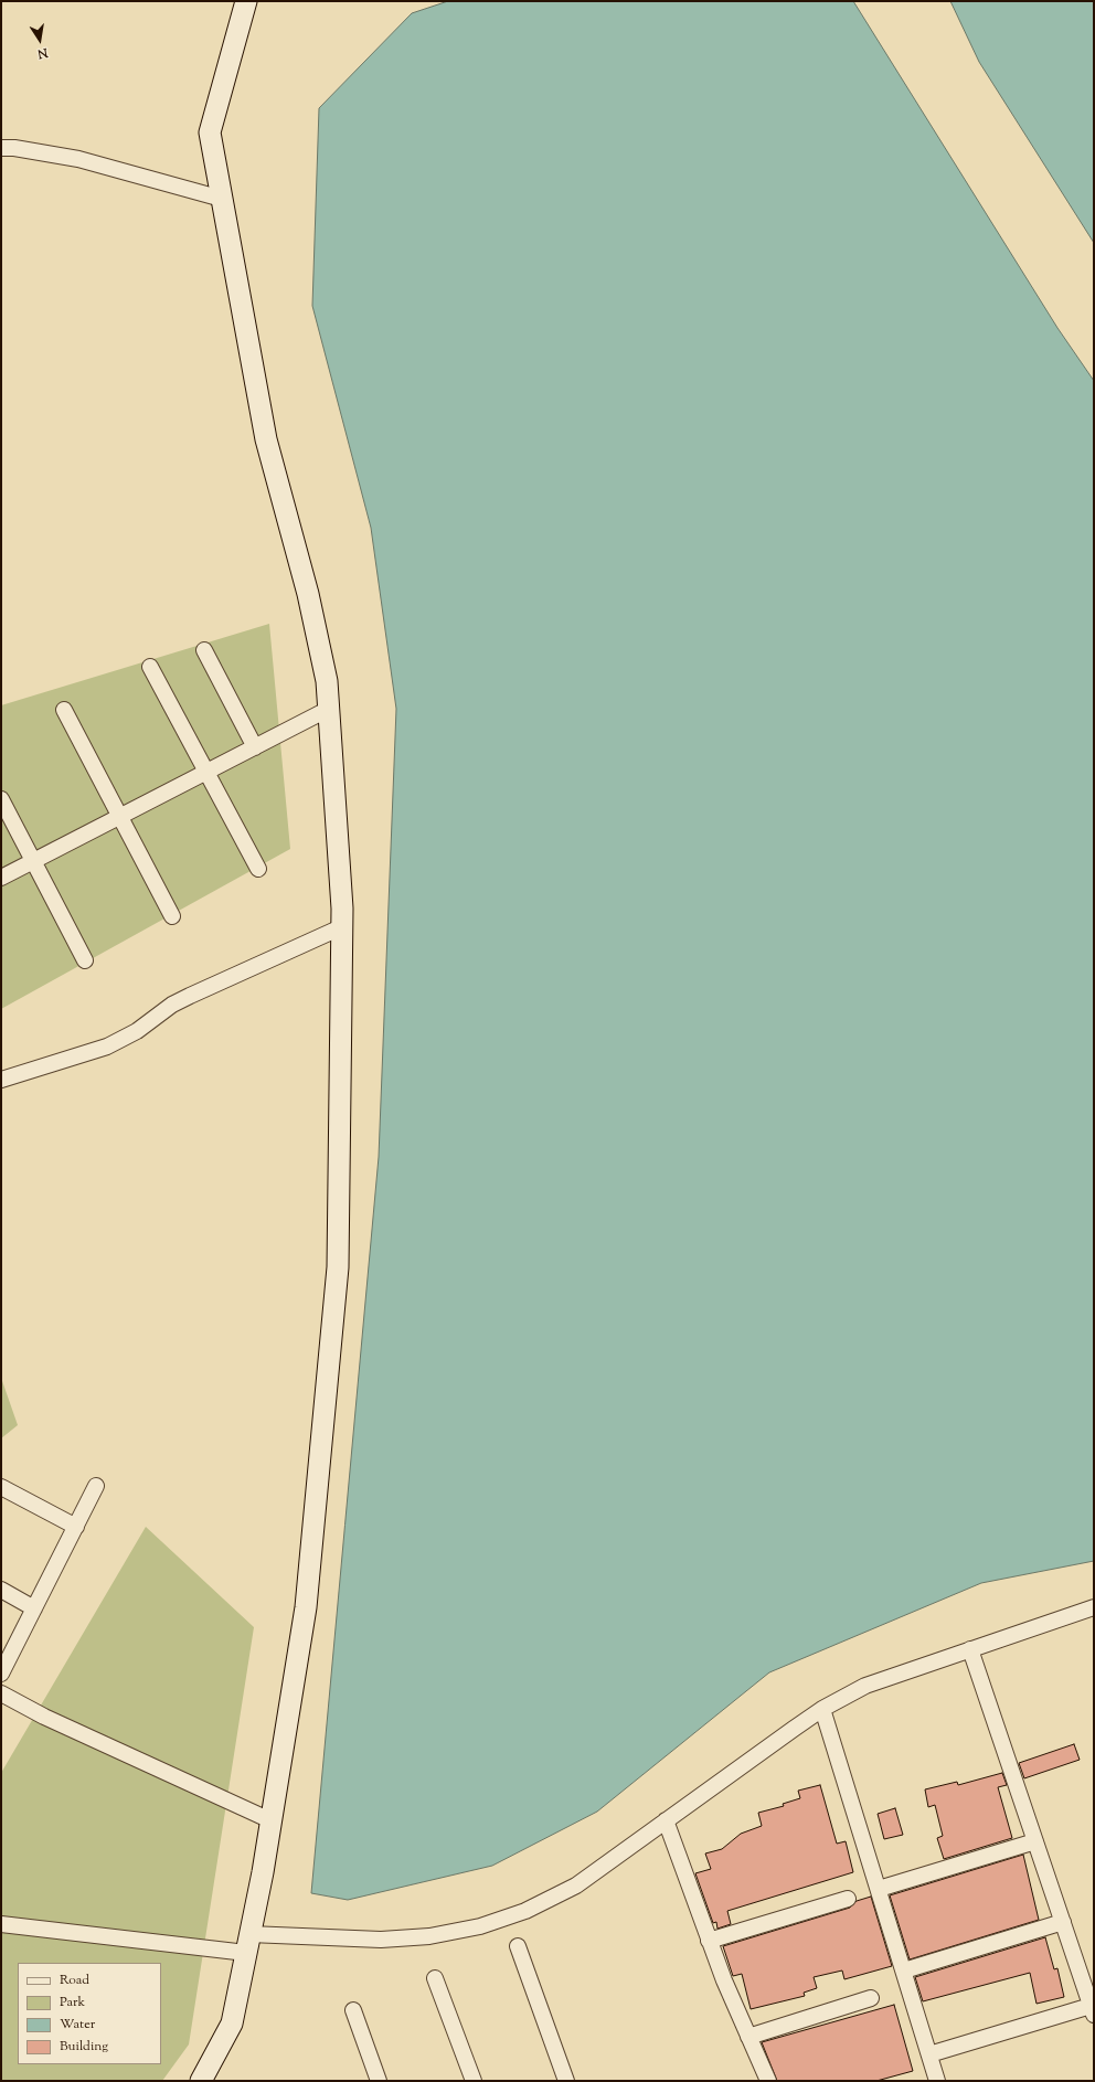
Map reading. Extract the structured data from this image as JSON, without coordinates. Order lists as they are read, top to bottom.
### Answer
{
  "legend": [
    "Road",
    "Park",
    "Water",
    "Building"
  ],
  "north": "bottom"
}
